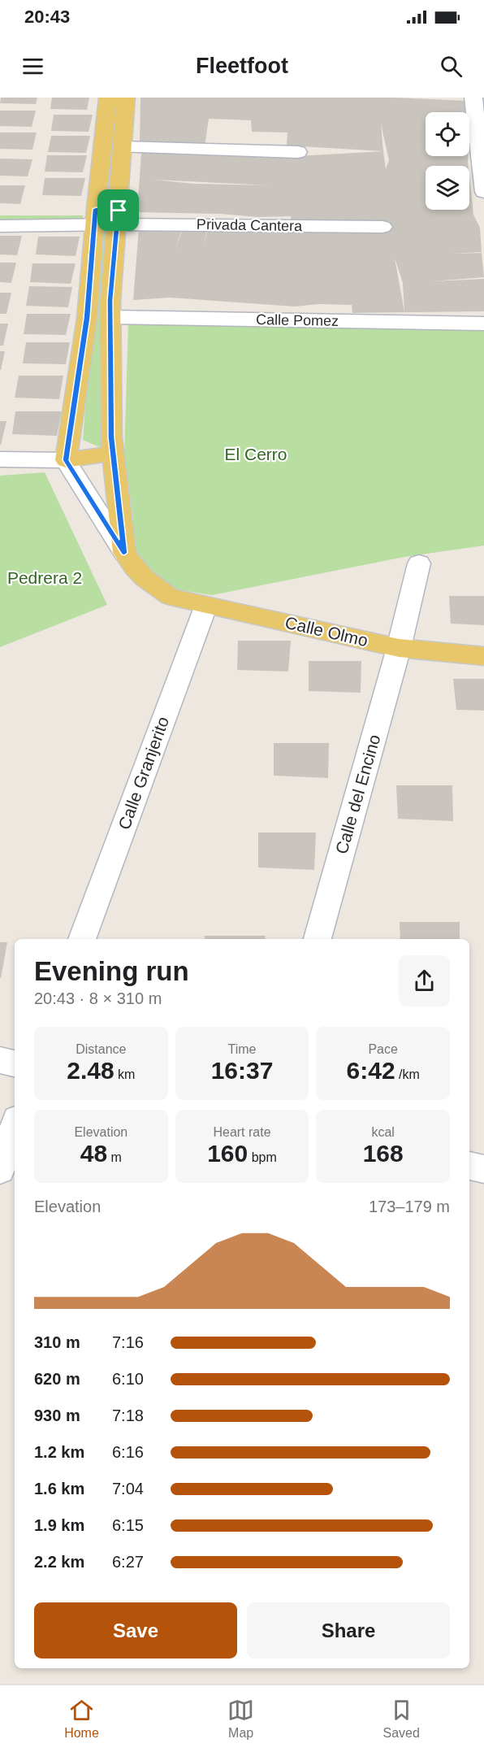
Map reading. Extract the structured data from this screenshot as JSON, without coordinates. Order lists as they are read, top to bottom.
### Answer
{
  "streets": {
    "main road": ["Calle Olmo"],
    "street": [
      "Privada Cantera",
      "Calle Pomez",
      "Calle Granjerito",
      "Calle del Encino"
    ]
  },
  "crossings": [
    ["Calle Olmo", "Calle Granjerito"],
    ["Calle Olmo", "Calle del Encino"]
  ],
  "parks": ["El Cerro", "Pedrera 2"],
  "page": {
    "status": "20:43",
    "header": "Fleetfoot",
    "heading": ["Evening run", "20:43 · 8 × 310 m"],
    "stats": [
      ["Distance", "2.48 km"],
      ["Time", "16:37"],
      ["Pace", "6:42 /km"],
      ["Elevation", "48 m"],
      ["Heart rate", "160 bpm"],
      ["kcal", "168"]
    ],
    "chart": ["Elevation", "173–179 m"],
    "list": [
      {
        "name": "310 m",
        "note": "7:16"
      },
      {
        "name": "620 m",
        "note": "6:10"
      },
      {
        "name": "930 m",
        "note": "7:18"
      },
      {
        "name": "1.2 km",
        "note": "6:16"
      },
      {
        "name": "1.6 km",
        "note": "7:04"
      },
      {
        "name": "1.9 km",
        "note": "6:15"
      },
      {
        "name": "2.2 km",
        "note": "6:27"
      }
    ],
    "buttons": ["Save", "Share"],
    "tabs": ["Home", "Map", "Saved"]
  }
}
